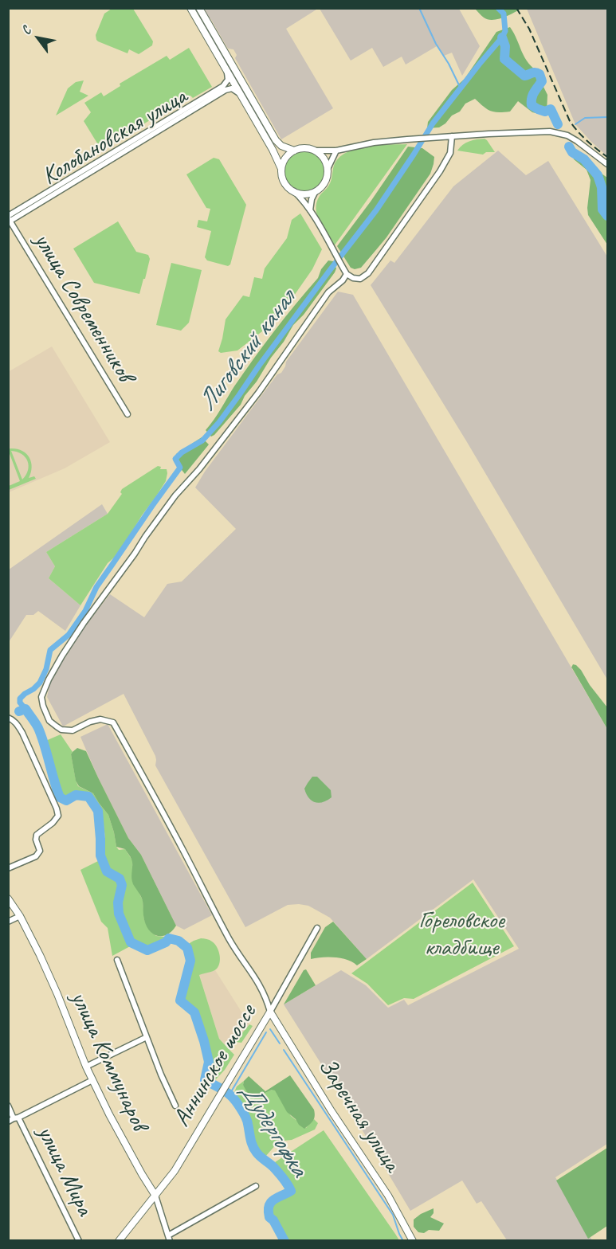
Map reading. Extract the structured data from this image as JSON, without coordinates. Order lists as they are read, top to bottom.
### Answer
{
  "streets": {
    "street": [
      "Колобановская улица",
      "улица Современников",
      "улица Коммунаров",
      "Аннинское шоссе",
      "Заречная улица",
      "улица Мира"
    ]
  },
  "crossings": [
    ["Колобановская улица", "улица Современников"],
    ["улица Коммунаров", "Аннинское шоссе"],
    ["Аннинское шоссе", "Заречная улица"]
  ],
  "water": ["Лиговский канал", "Дудергофка"],
  "parks": ["Гореловское кладбище"],
  "north": "top left"
}
